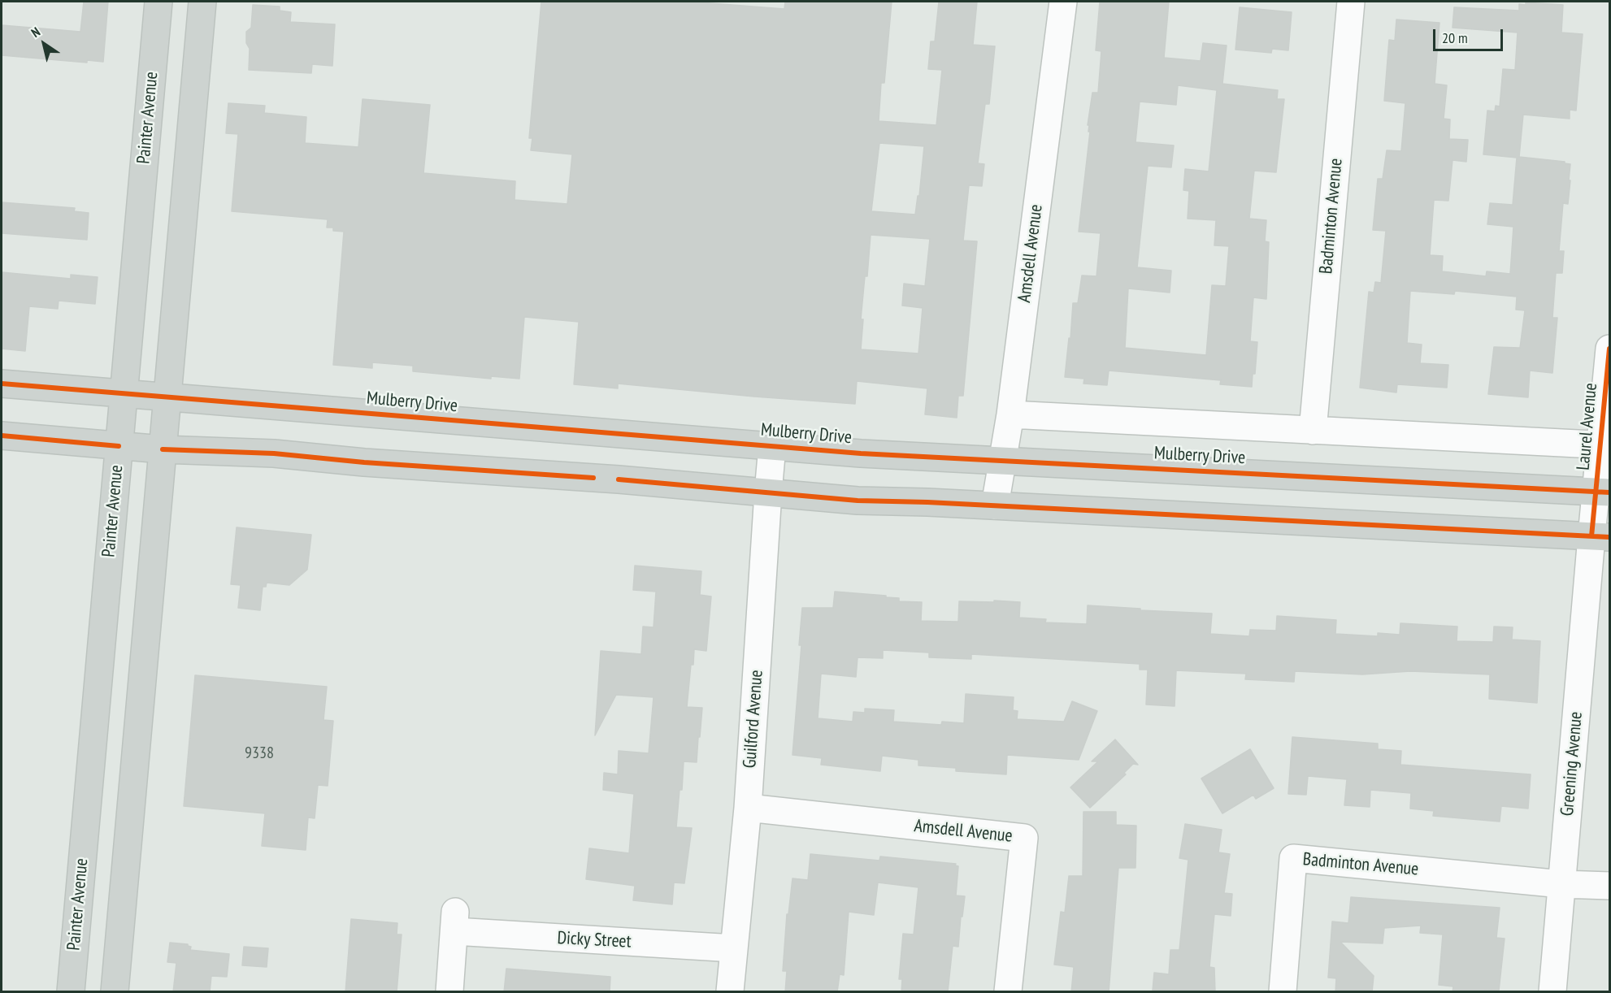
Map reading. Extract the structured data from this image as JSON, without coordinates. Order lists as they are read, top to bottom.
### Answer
{
  "streets": {
    "main road": ["Painter Avenue", "Mulberry Drive"],
    "street": [
      "Badminton Avenue",
      "Amsdell Avenue",
      "Laurel Avenue",
      "Guilford Avenue",
      "Greening Avenue",
      "Dicky Street"
    ]
  },
  "crossings": [
    ["Painter Avenue", "Mulberry Drive"],
    ["Badminton Avenue", "Greening Avenue"],
    ["Amsdell Avenue", "Mulberry Drive"],
    ["Amsdell Avenue", "Guilford Avenue"],
    ["Mulberry Drive", "Laurel Avenue"],
    ["Mulberry Drive", "Guilford Avenue"],
    ["Laurel Avenue", "Greening Avenue"],
    ["Guilford Avenue", "Dicky Street"]
  ],
  "house_numbers": ["9338"],
  "scale_bar": "20 m",
  "north": "top left"
}
